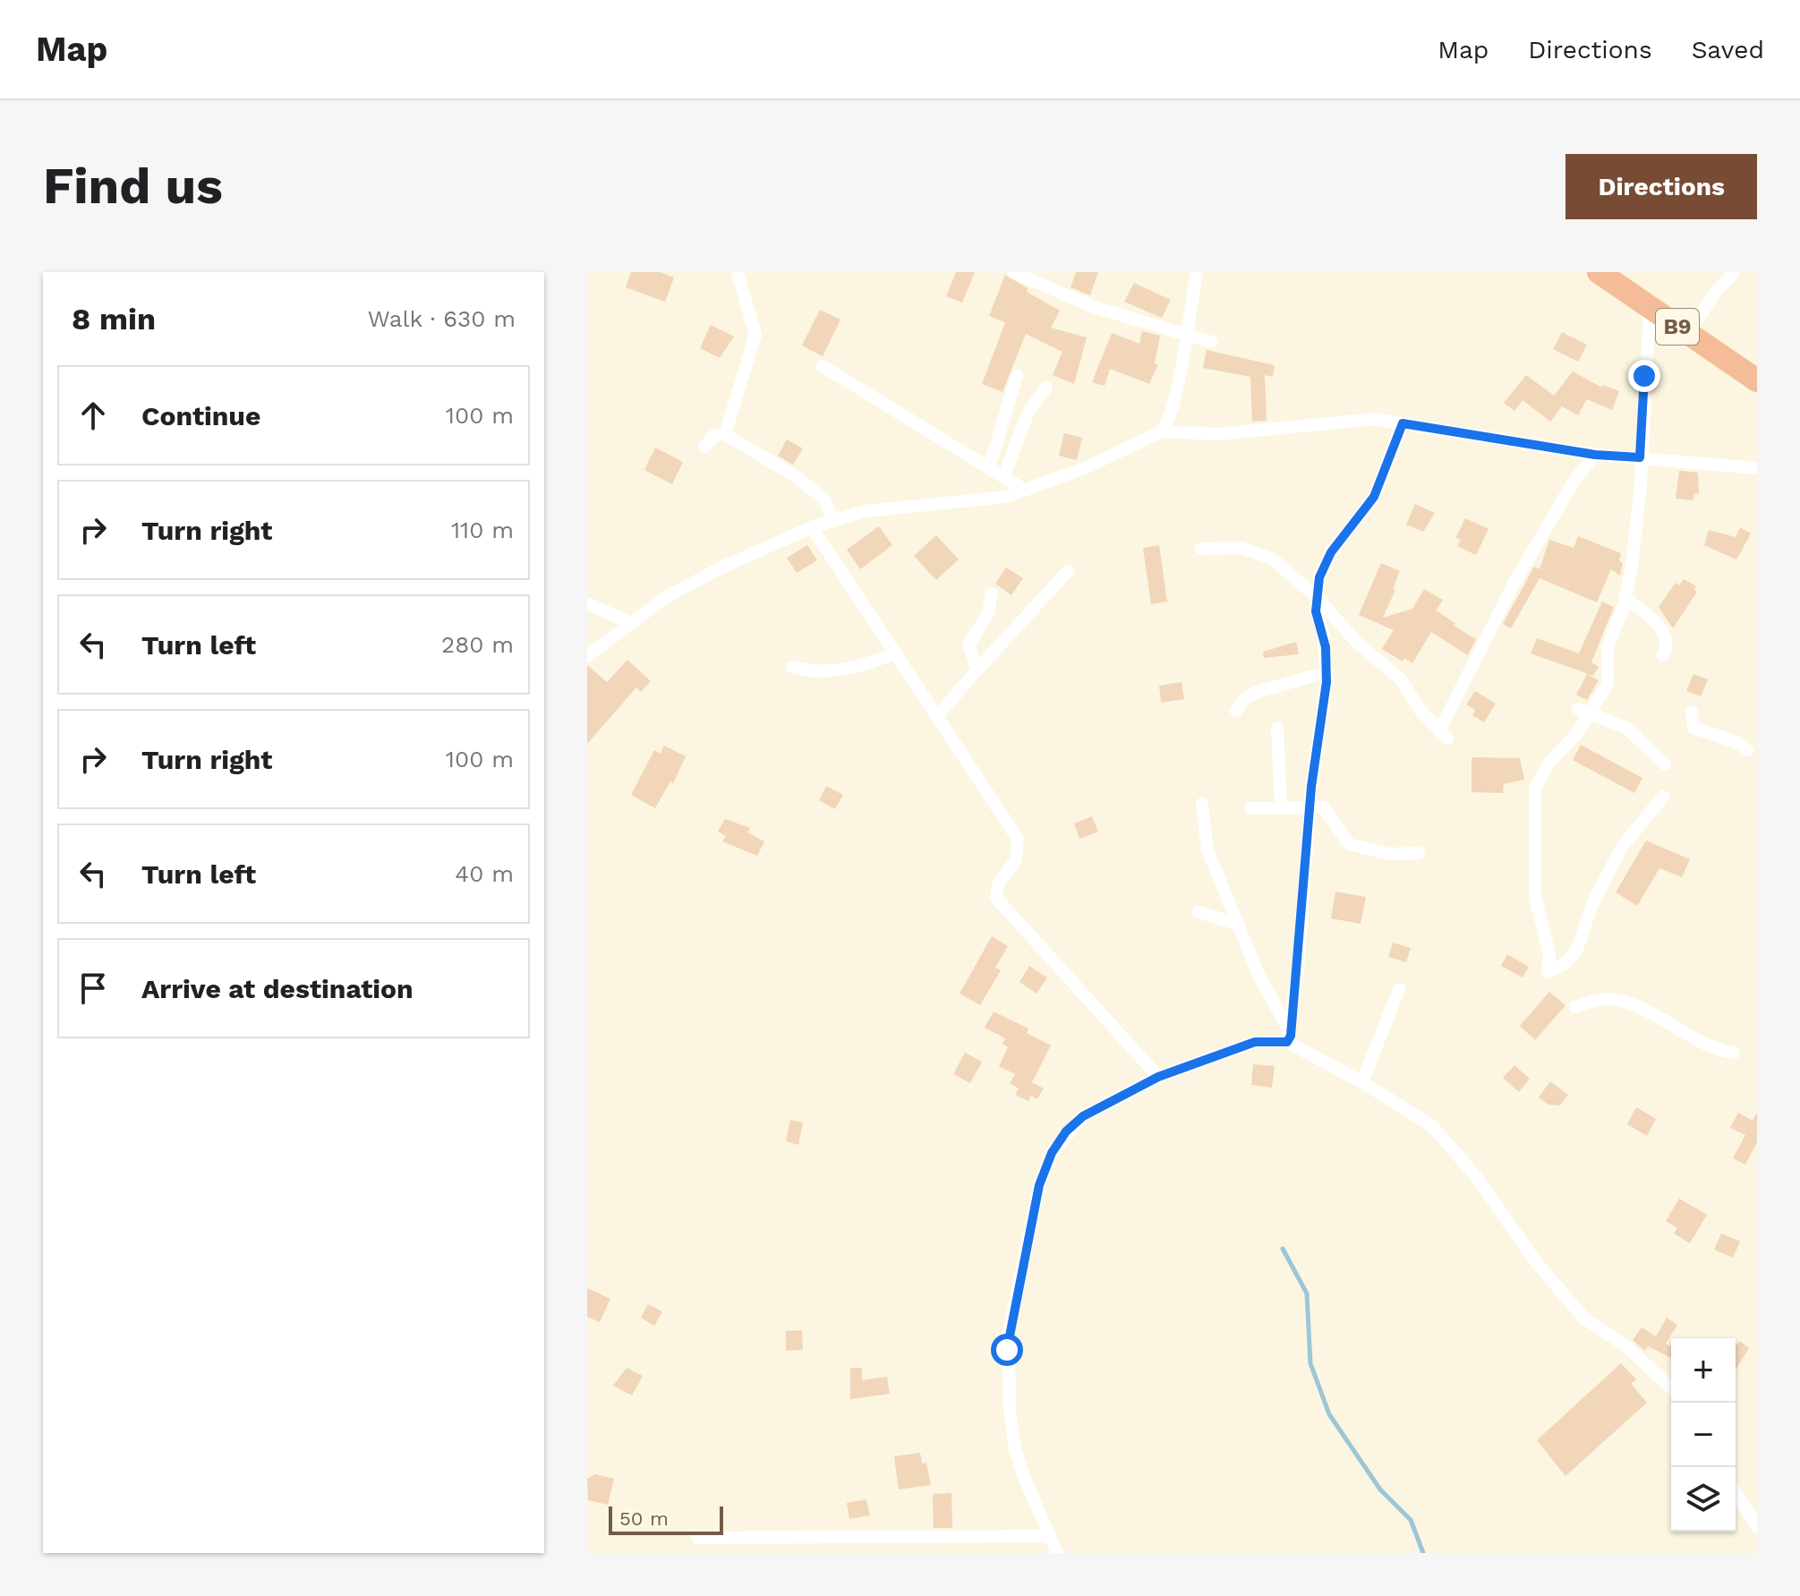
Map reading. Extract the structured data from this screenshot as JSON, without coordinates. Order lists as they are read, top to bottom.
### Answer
{
  "streets": {
    "highway": ["B9"]
  },
  "scale_bar": "50 m",
  "page": {
    "header": "Map",
    "nav": ["Map", "Directions", "Saved"],
    "buttons": "Directions",
    "title": "Find us",
    "heading": ["8 min", "Walk · 630 m"],
    "list": [
      ["Continue", "100 m"],
      ["Turn right", "110 m"],
      ["Turn left", "280 m"],
      ["Turn right", "100 m"],
      ["Turn left", "40 m"],
      "Arrive at destination"
    ],
    "map_buttons": ["+", "−"],
    "scale": "50 m"
  }
}
